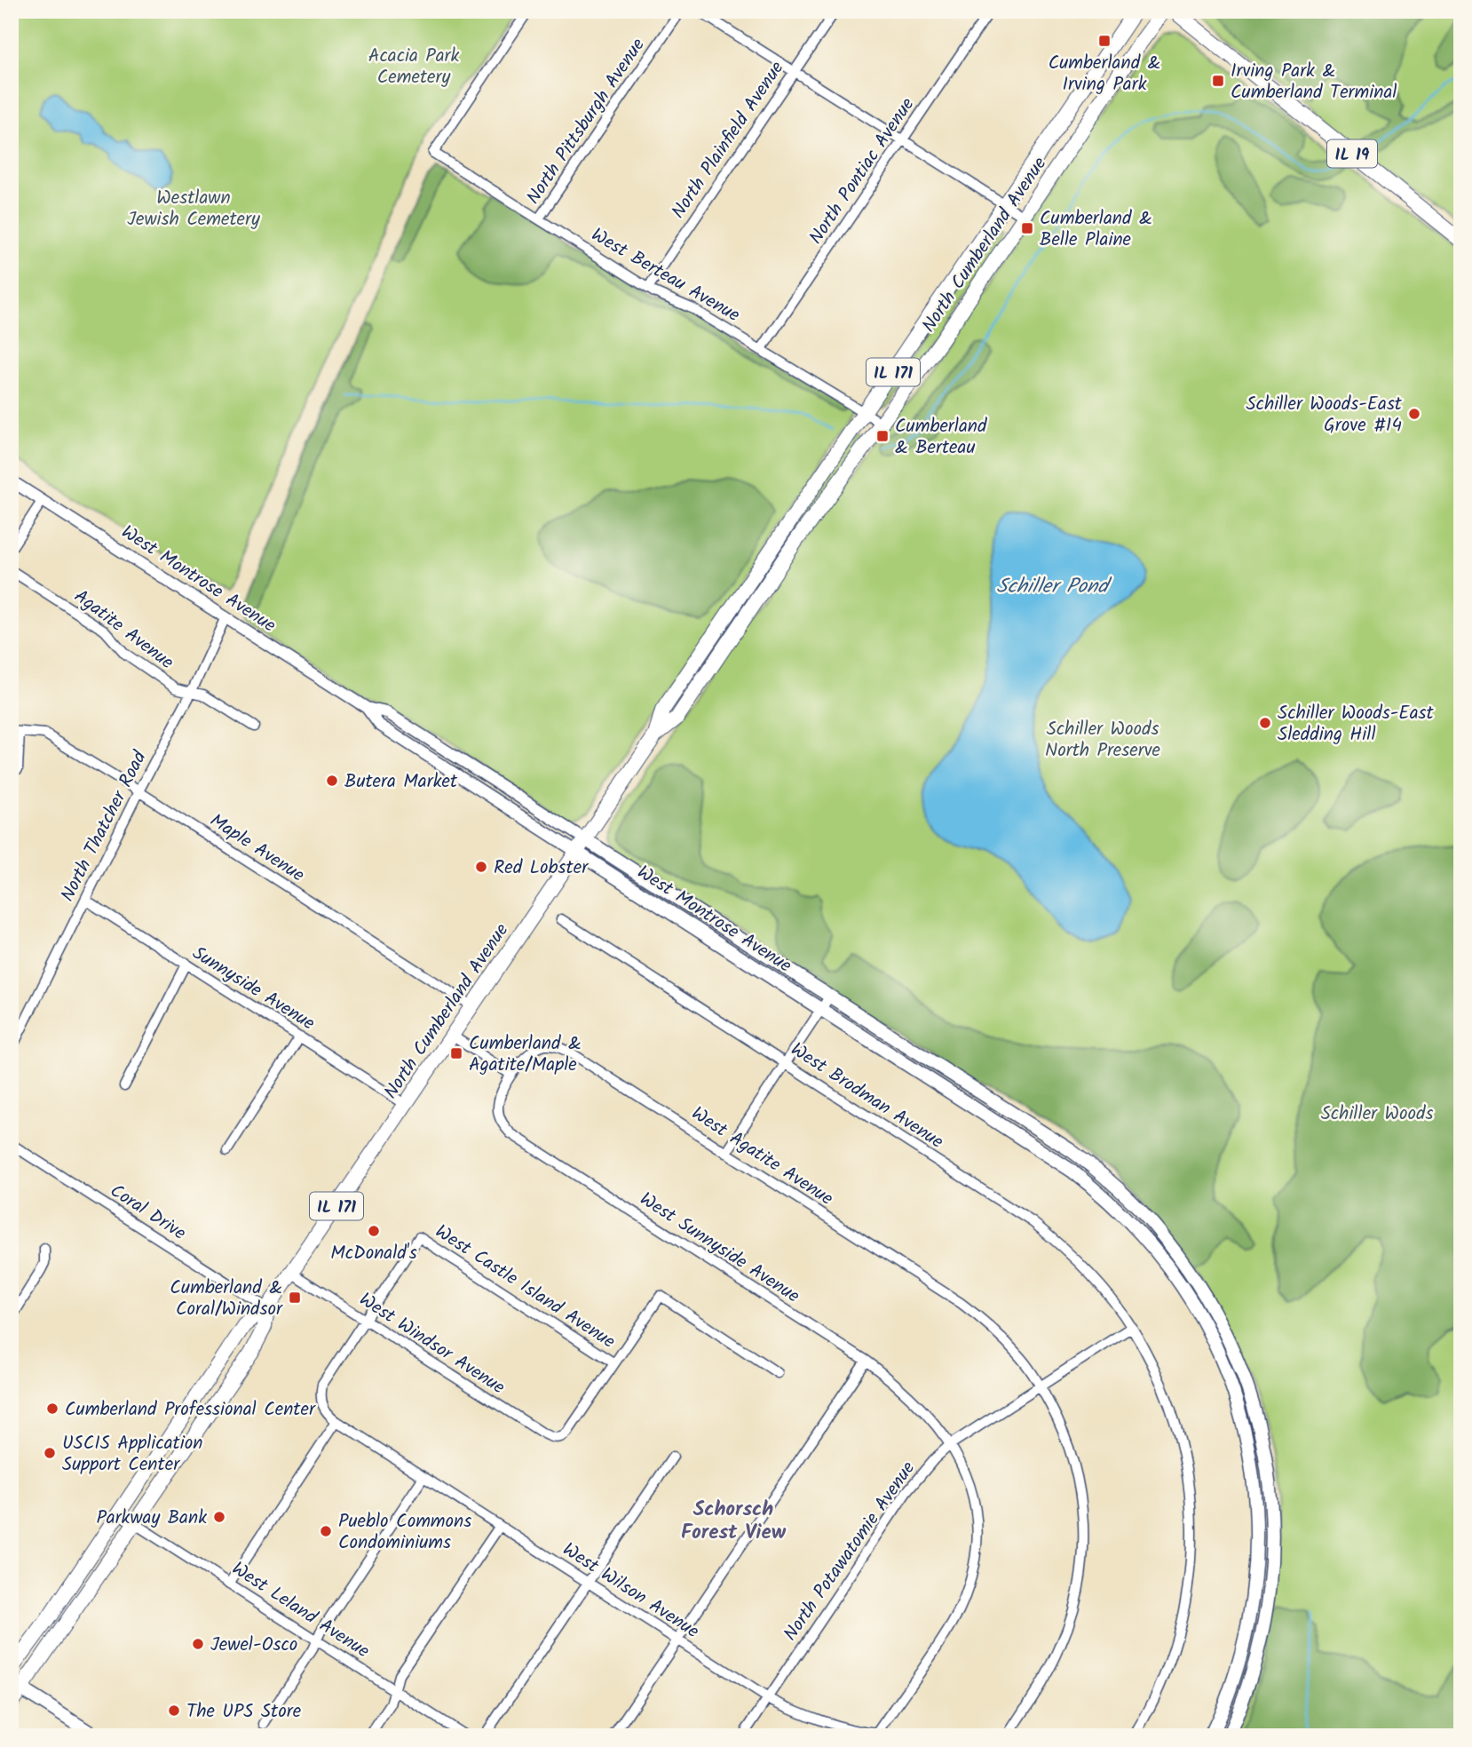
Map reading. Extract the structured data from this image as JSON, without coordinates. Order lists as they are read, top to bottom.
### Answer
{
  "streets": {
    "main road": [
      "IL 19",
      "North Cumberland Avenue",
      "IL 171",
      "West Montrose Avenue"
    ],
    "street": [
      "North Pittsburgh Avenue",
      "North Plainfield Avenue",
      "North Pontiac Avenue",
      "West Berteau Avenue",
      "Agatite Avenue",
      "North Thatcher Road",
      "Maple Avenue",
      "Sunnyside Avenue",
      "West Brodman Avenue",
      "West Agatite Avenue",
      "Coral Drive",
      "West Sunnyside Avenue",
      "West Castle Island Avenue",
      "West Windsor Avenue",
      "North Potawatomie Avenue",
      "West Wilson Avenue",
      "West Leland Avenue"
    ]
  },
  "crossings": [
    ["North Pittsburgh Avenue", "West Berteau Avenue"],
    ["North Plainfield Avenue", "West Berteau Avenue"],
    ["North Pontiac Avenue", "West Berteau Avenue"],
    ["North Cumberland Avenue", "West Berteau Avenue"],
    ["North Cumberland Avenue", "West Montrose Avenue"],
    ["North Cumberland Avenue", "Maple Avenue"],
    ["North Cumberland Avenue", "Sunnyside Avenue"],
    ["North Cumberland Avenue", "Coral Drive"],
    ["North Cumberland Avenue", "West Windsor Avenue"],
    ["North Cumberland Avenue", "West Leland Avenue"],
    ["West Montrose Avenue", "North Thatcher Road"],
    ["Agatite Avenue", "North Thatcher Road"],
    ["North Thatcher Road", "Maple Avenue"],
    ["North Thatcher Road", "Sunnyside Avenue"],
    ["West Brodman Avenue", "North Potawatomie Avenue"],
    ["West Agatite Avenue", "West Sunnyside Avenue"],
    ["West Agatite Avenue", "North Potawatomie Avenue"],
    ["West Sunnyside Avenue", "North Potawatomie Avenue"],
    ["West Sunnyside Avenue", "West Wilson Avenue"],
    ["West Castle Island Avenue", "West Windsor Avenue"],
    ["West Castle Island Avenue", "West Wilson Avenue"],
    ["West Windsor Avenue", "West Wilson Avenue"],
    ["North Potawatomie Avenue", "West Wilson Avenue"]
  ],
  "districts": ["Schorsch Forest View"],
  "water": ["Schiller Pond"],
  "parks": [
    "Acacia Park Cemetery",
    "Westlawn Jewish Cemetery",
    "Schiller Woods North Preserve",
    "Schiller Woods"
  ],
  "places": {
    "transit": [
      "Cumberland & Irving Park",
      "Irving Park & Cumberland Terminal",
      "Cumberland & Belle Plaine",
      "Cumberland & Berteau",
      "Cumberland & Agatite/Maple",
      "Cumberland & Coral/Windsor"
    ],
    "other": [
      "Schiller Woods-East Grove #14",
      "Schiller Woods-East Sledding Hill",
      "Butera Market",
      "Red Lobster",
      "McDonald's",
      "Cumberland Professional Center",
      "USCIS Application Support Center",
      "Parkway Bank",
      "Pueblo Commons Condominiums",
      "Jewel-Osco",
      "The UPS Store"
    ]
  }
}
